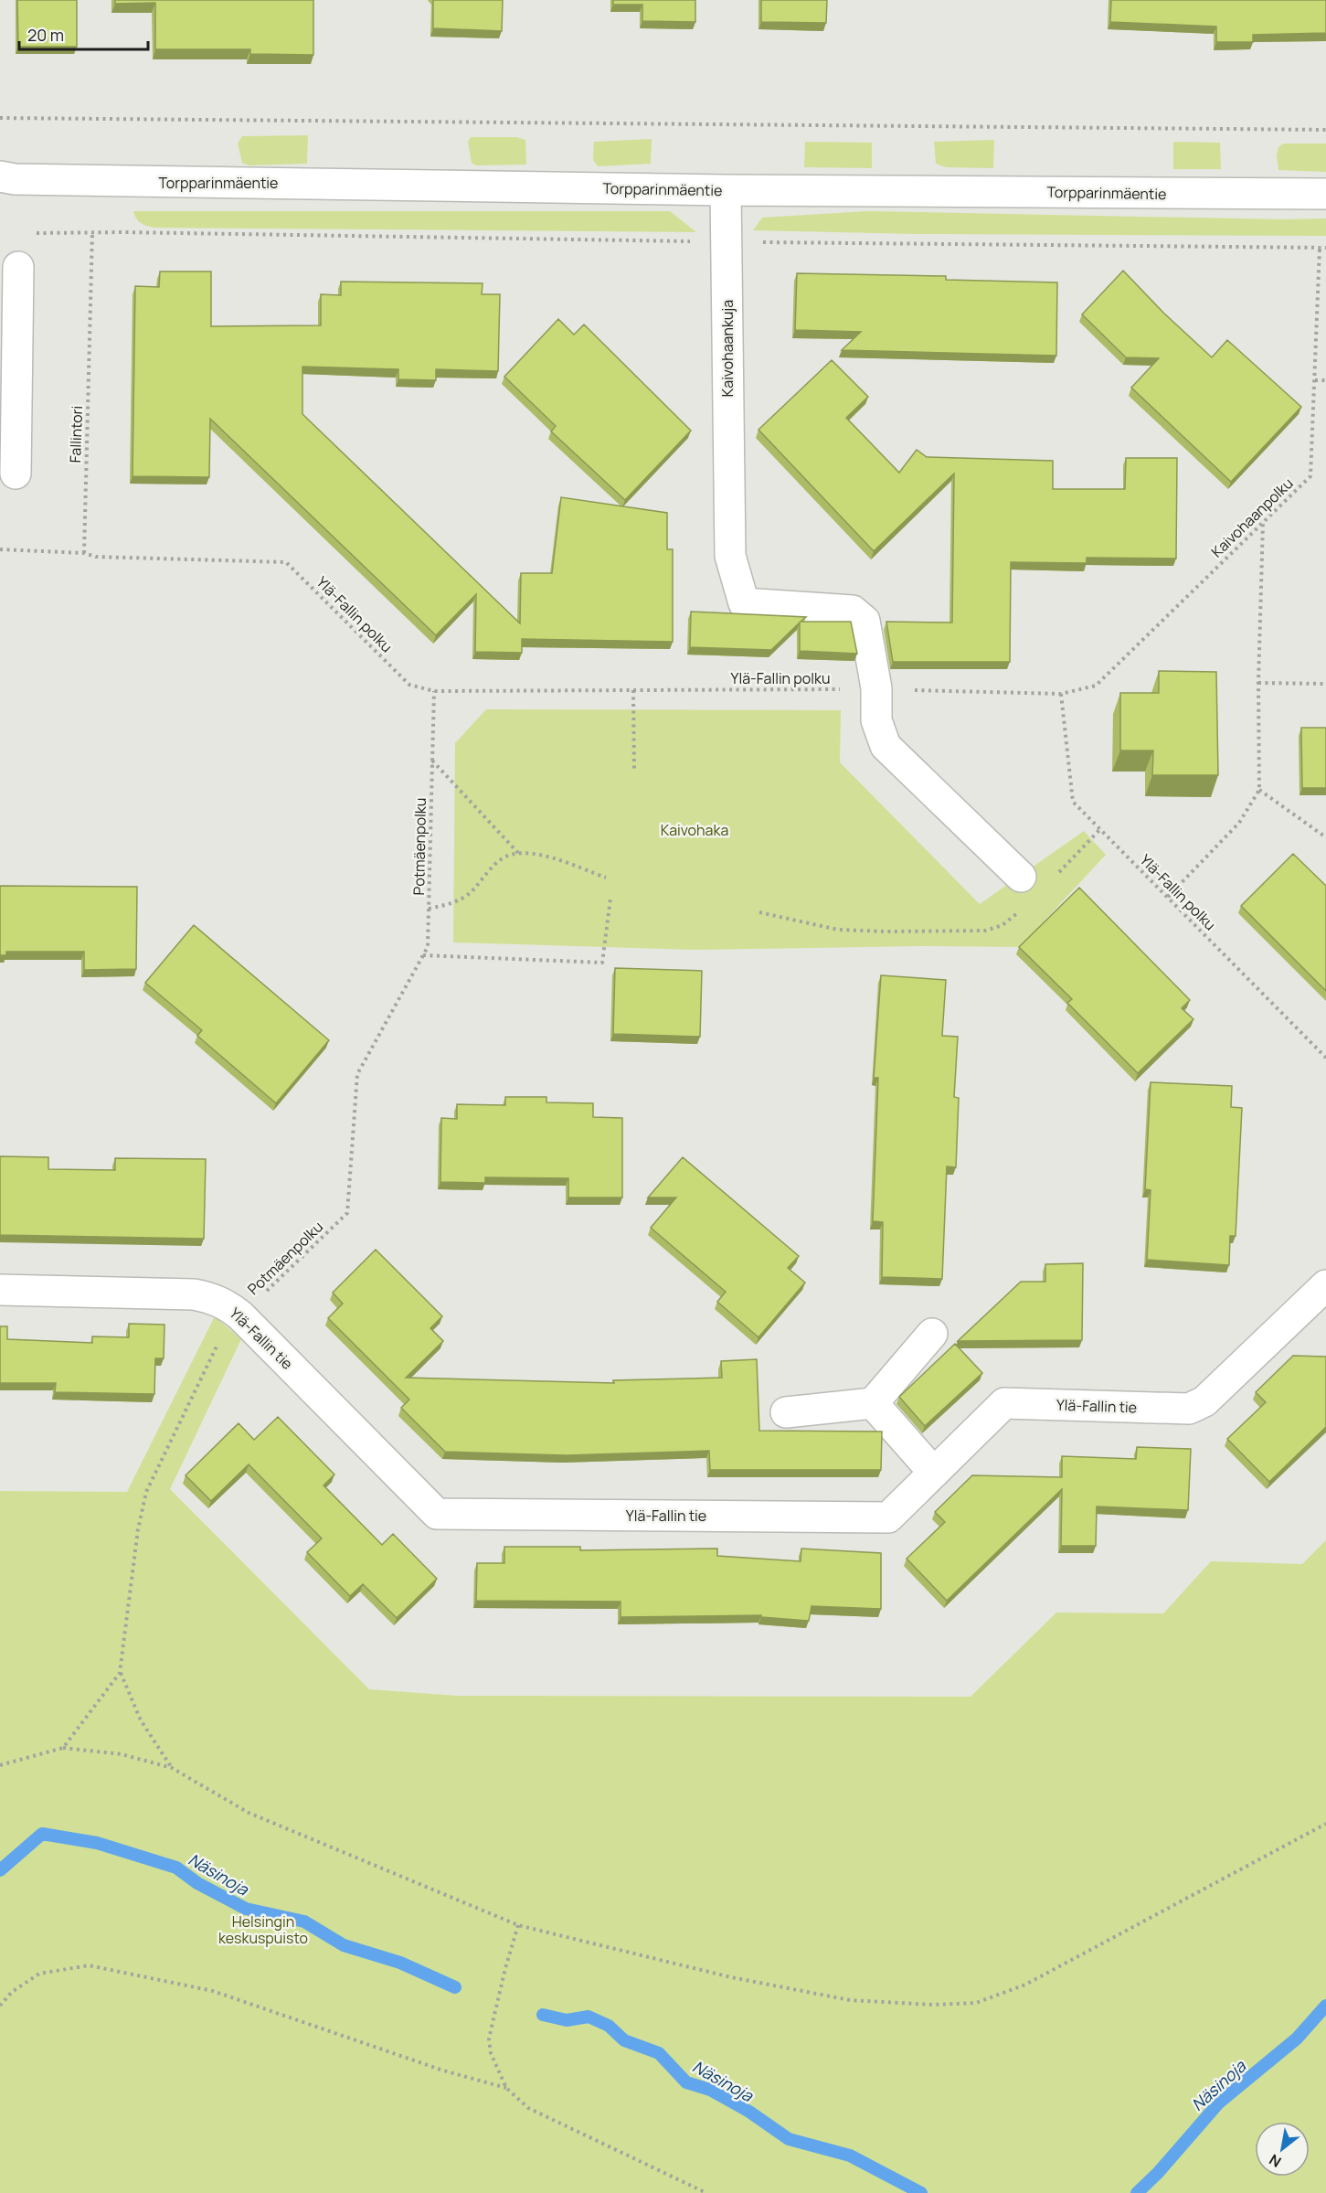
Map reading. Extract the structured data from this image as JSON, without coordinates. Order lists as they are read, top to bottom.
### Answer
{
  "streets": {
    "street": ["Torpparinmäentie", "Kaivohaankuja", "Ylä-Fallin tie"],
    "path": [
      "Fallintori",
      "Kaivohaanpolku",
      "Ylä-Fallin polku",
      "Potmäenpolku"
    ]
  },
  "crossings": [
    ["Torpparinmäentie", "Kaivohaankuja"],
    ["Kaivohaankuja", "Ylä-Fallin polku"],
    ["Fallintori", "Ylä-Fallin polku"],
    ["Kaivohaanpolku", "Ylä-Fallin polku"],
    ["Ylä-Fallin polku", "Potmäenpolku"],
    ["Potmäenpolku", "Ylä-Fallin tie"]
  ],
  "water": ["Näsinoja"],
  "parks": ["Kaivohaka", "Helsingin keskuspuisto"],
  "scale_bar": "20 m",
  "north": "bottom left"
}
